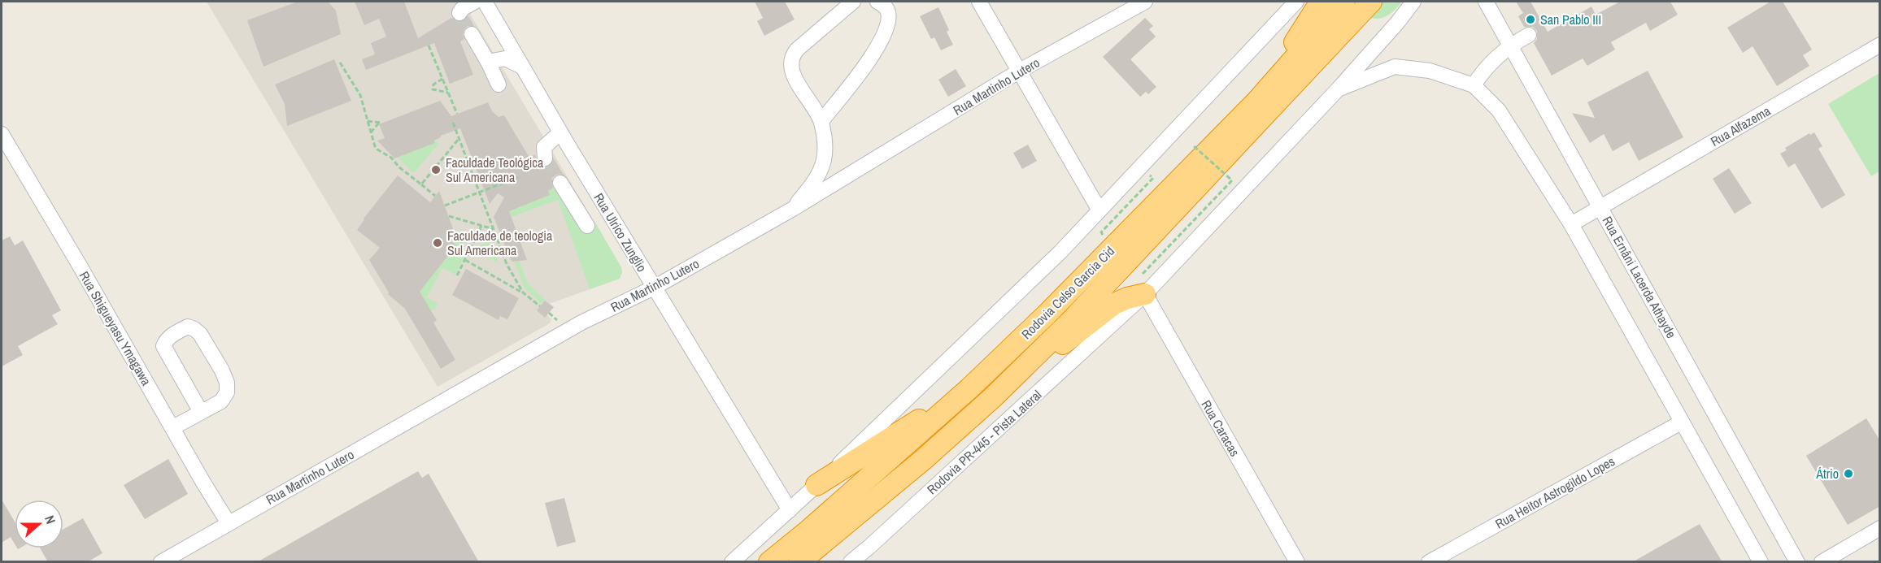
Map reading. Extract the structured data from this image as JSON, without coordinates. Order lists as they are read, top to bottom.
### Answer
{
  "streets": {
    "highway": ["Rodovia Celso Garcia Cid"],
    "street": [
      "Rua Martinho Lutero",
      "Rua Alfazema",
      "Rua Ulrico Zunglio",
      "Rua Ernâni Lacerda Athayde",
      "Rua Shigueyasu Ymagawa",
      "Rua Caracas",
      "Rodovia PR-445 - Pista Lateral",
      "Rua Heitor Astrogildo Lopes"
    ]
  },
  "crossings": [
    ["Rua Martinho Lutero", "Rua Ulrico Zunglio"],
    ["Rua Martinho Lutero", "Rua Shigueyasu Ymagawa"],
    ["Rua Alfazema", "Rua Ernâni Lacerda Athayde"],
    ["Rua Caracas", "Rodovia PR-445 - Pista Lateral"]
  ],
  "places": [
    "San Pablo III",
    "Faculdade Teológica Sul Americana",
    "Faculdade de teologia Sul Americana",
    "Átrio"
  ],
  "north": "right"
}
